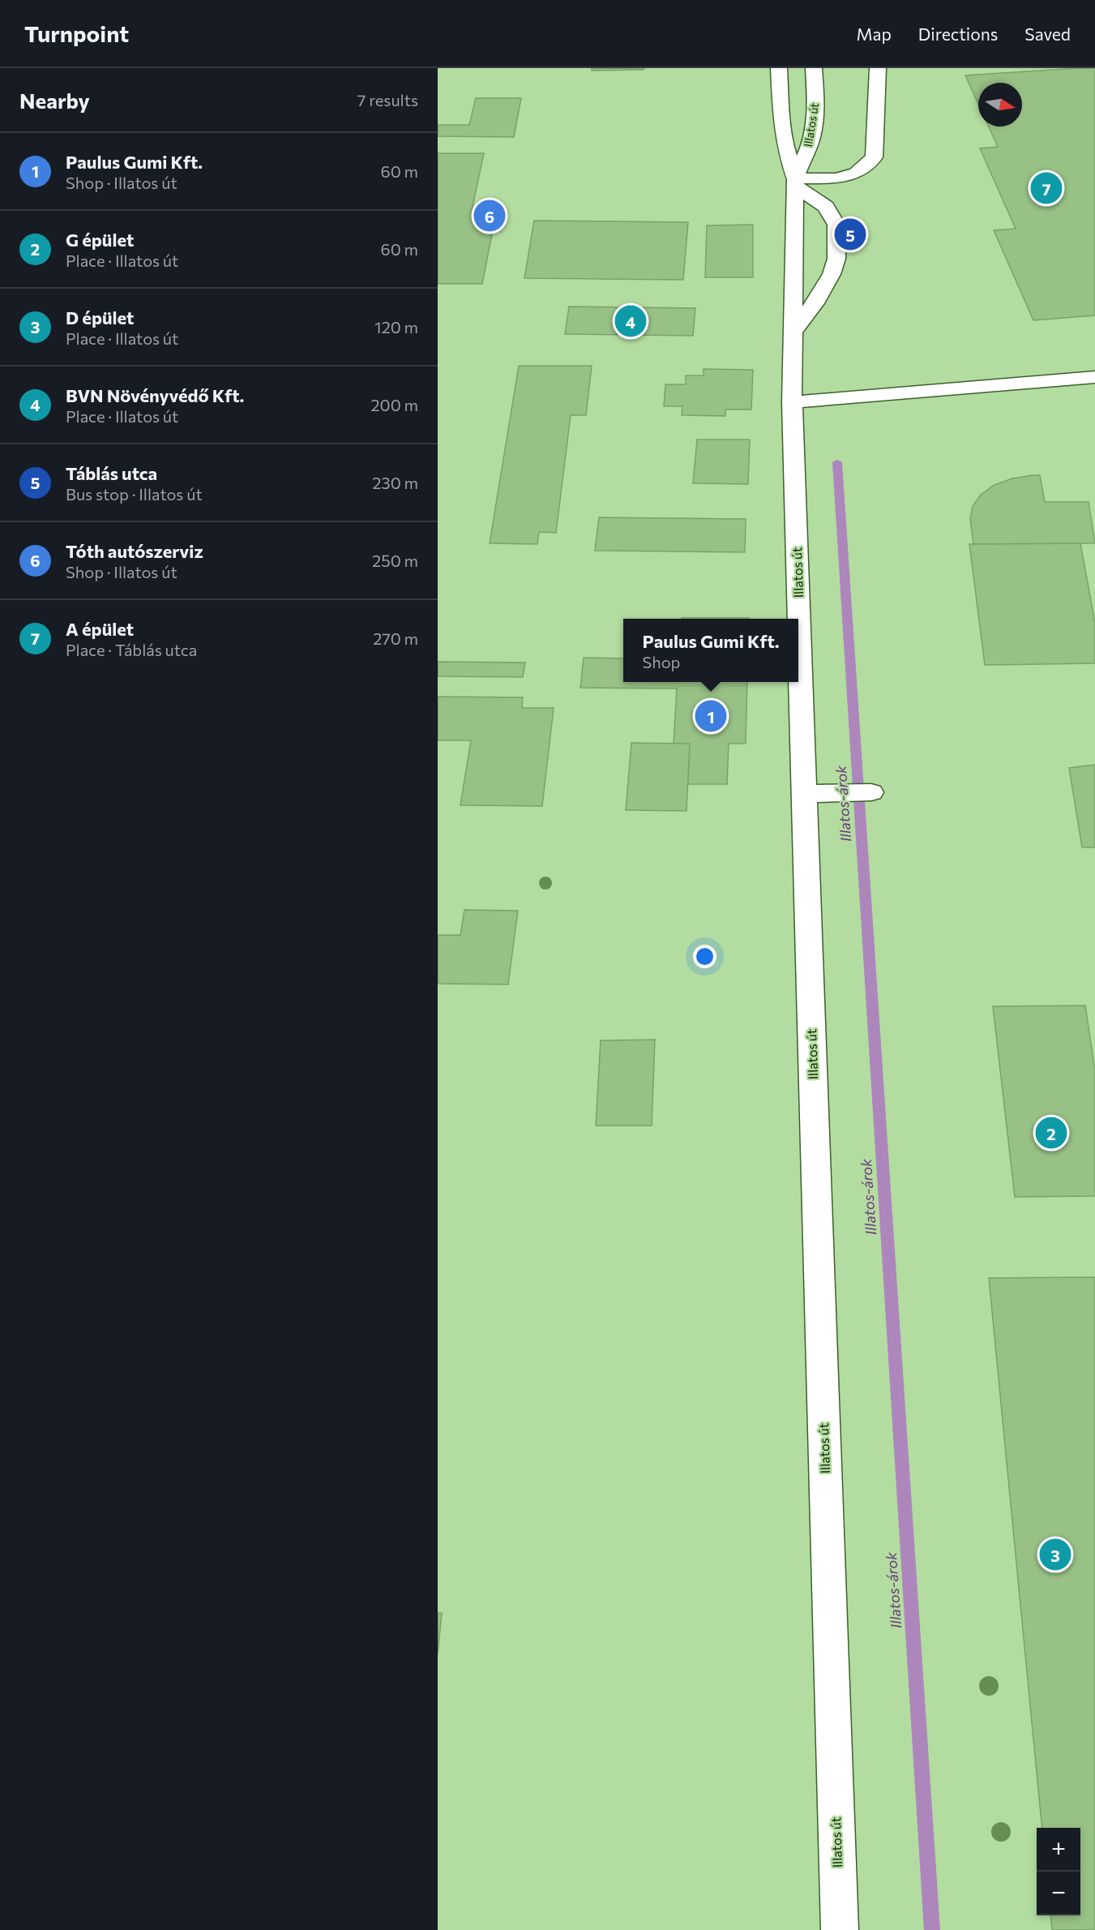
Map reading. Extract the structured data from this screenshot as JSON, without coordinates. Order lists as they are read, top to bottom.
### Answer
{
  "streets": {
    "street": ["Illatos út"]
  },
  "water": ["Illatos-árok"],
  "north": "right",
  "page": {
    "header": "Turnpoint",
    "nav": ["Map", "Directions", "Saved"],
    "heading": ["Nearby", "7 results"],
    "list": [
      {
        "mark": "1",
        "name": "Paulus Gumi Kft.",
        "note": "Shop · Illatos út",
        "value": "60 m"
      },
      {
        "mark": "2",
        "name": "G épület",
        "note": "Place · Illatos út",
        "value": "60 m"
      },
      {
        "mark": "3",
        "name": "D épület",
        "note": "Place · Illatos út",
        "value": "120 m"
      },
      {
        "mark": "4",
        "name": "BVN Növényvédő Kft.",
        "note": "Place · Illatos út",
        "value": "200 m"
      },
      {
        "mark": "5",
        "name": "Táblás utca",
        "note": "Bus stop · Illatos út",
        "value": "230 m"
      },
      {
        "mark": "6",
        "name": "Tóth autószerviz",
        "note": "Shop · Illatos út",
        "value": "250 m"
      },
      {
        "mark": "7",
        "name": "A épület",
        "note": "Place · Táblás utca",
        "value": "270 m"
      }
    ],
    "pins": [
      "7",
      "6",
      "5",
      "4",
      "1",
      "2",
      "3"
    ],
    "popup": ["Paulus Gumi Kft.", "Shop"],
    "map_buttons": ["+", "−"]
  }
}
